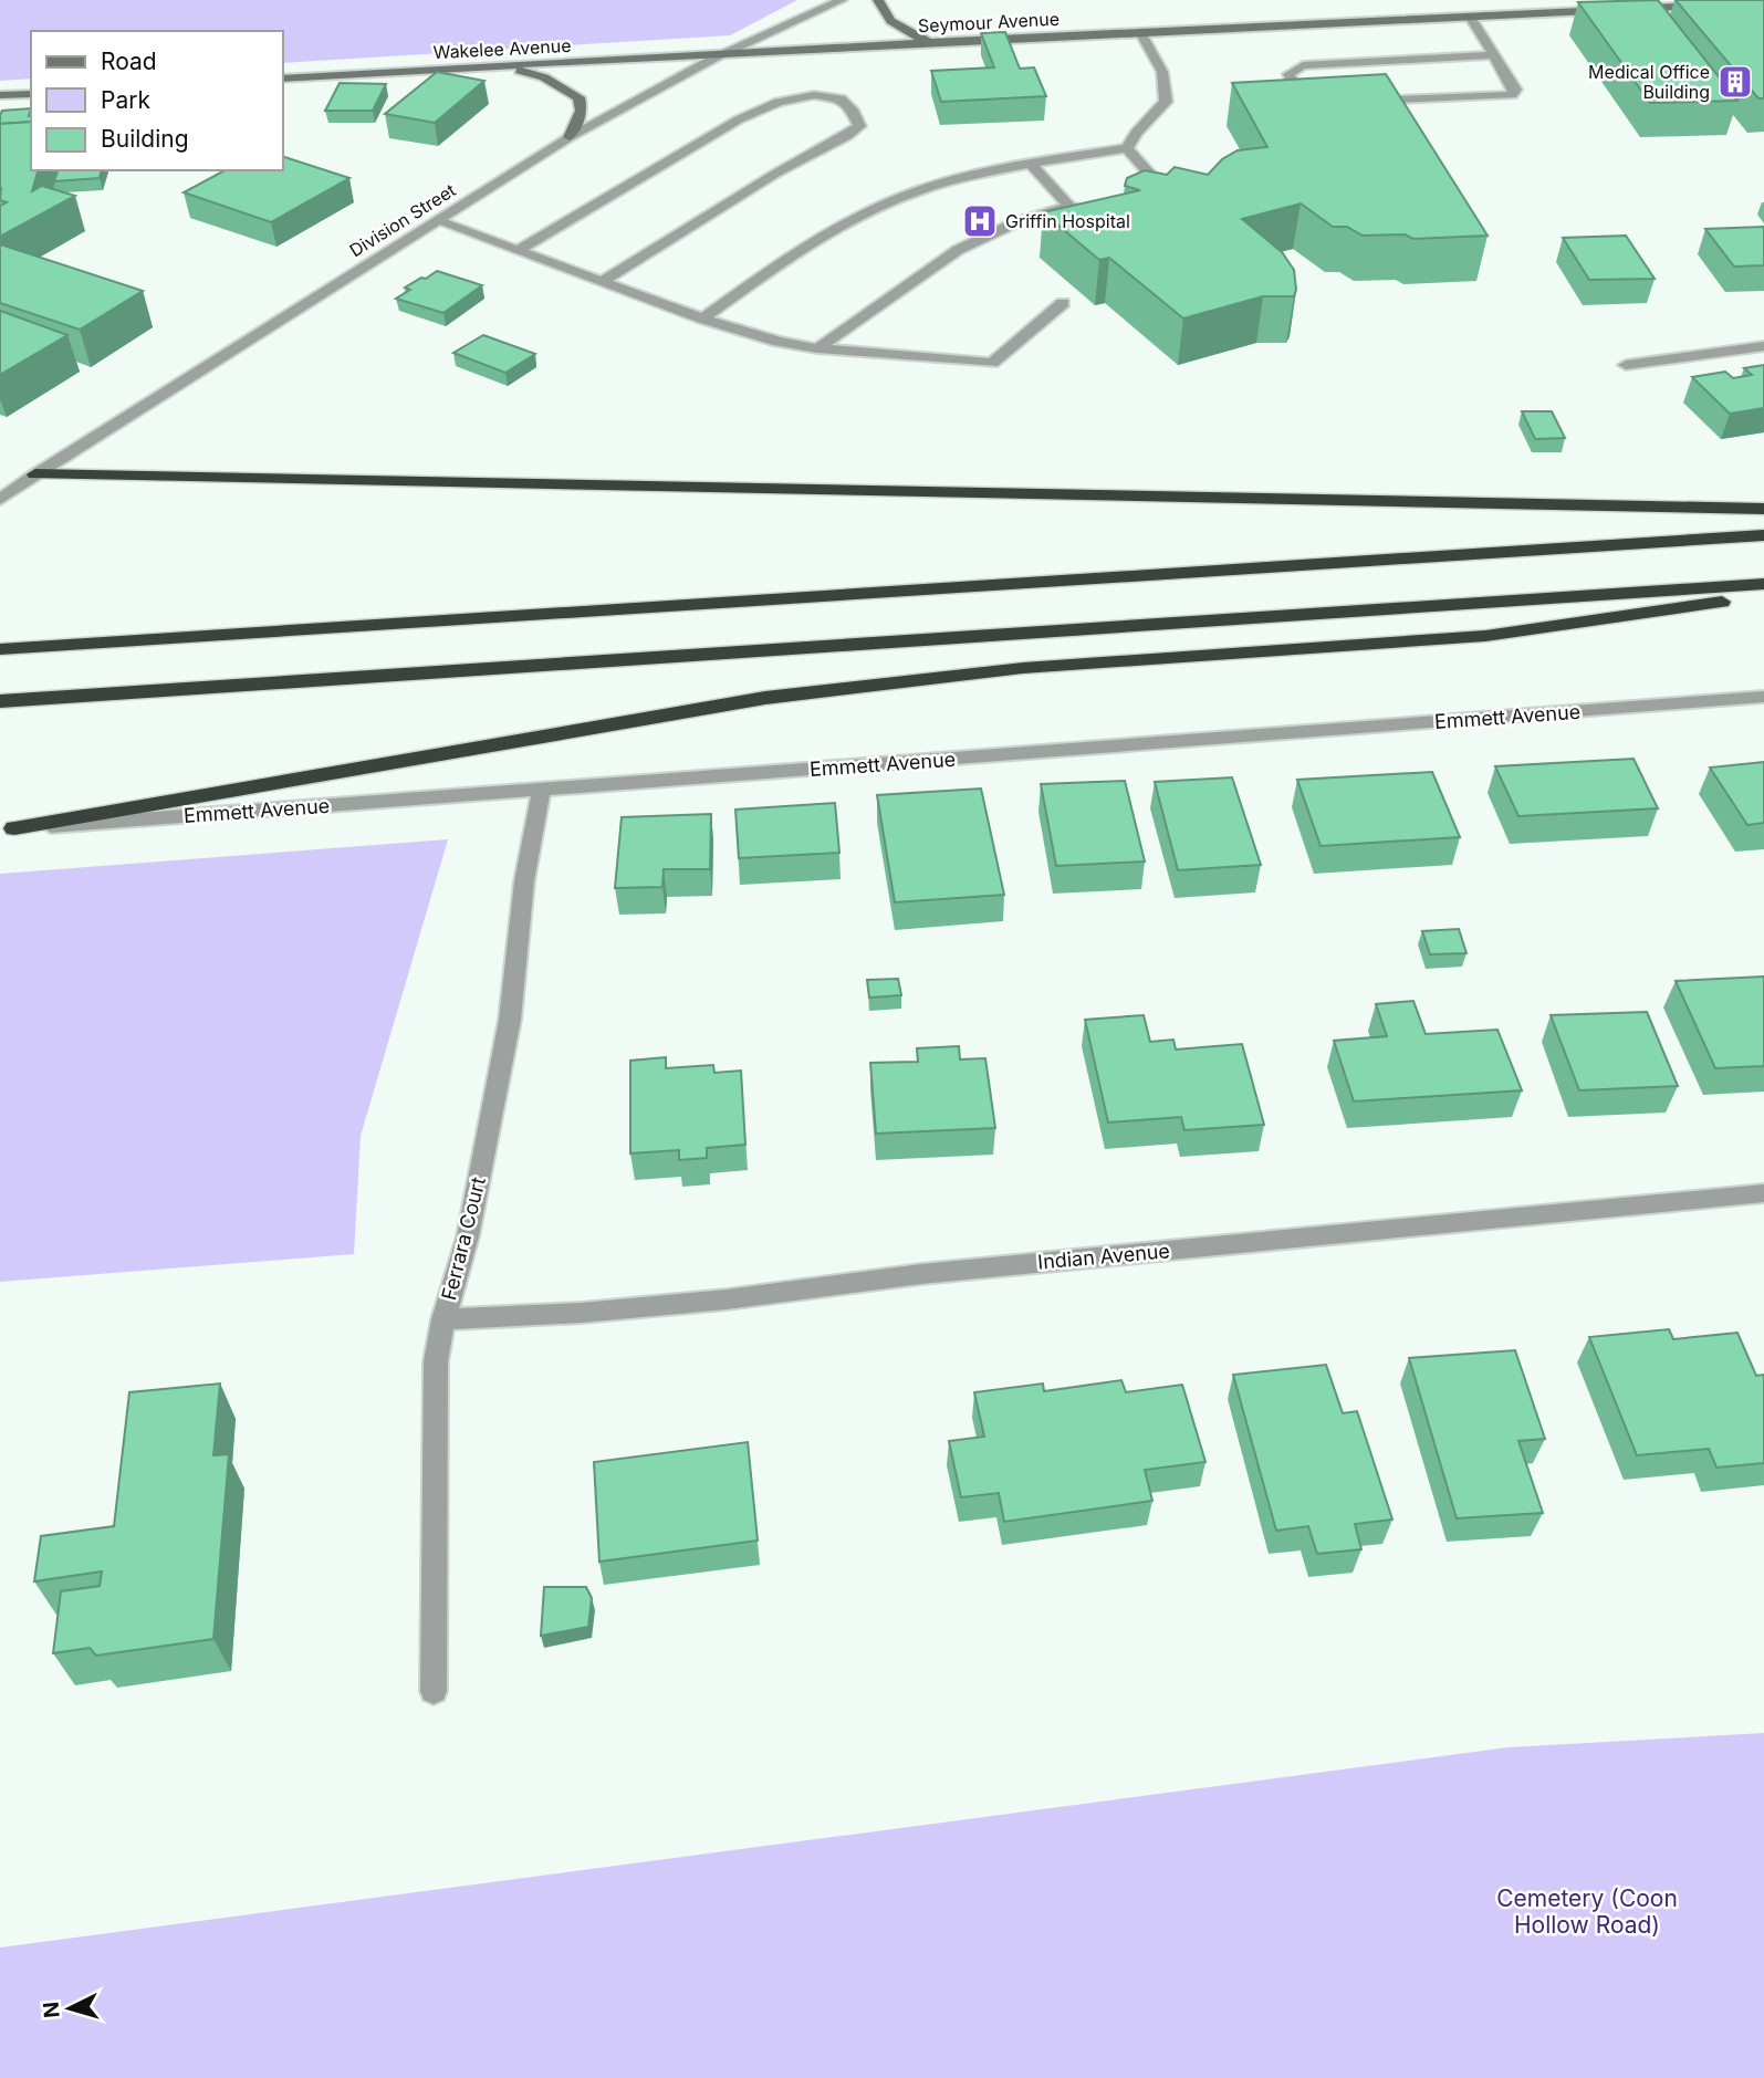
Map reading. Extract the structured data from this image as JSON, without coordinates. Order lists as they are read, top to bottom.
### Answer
{
  "streets": {
    "main road": ["Seymour Avenue", "Wakelee Avenue"],
    "street": [
      "Division Street",
      "Emmett Avenue",
      "Ferrara Court",
      "Indian Avenue"
    ]
  },
  "crossings": [
    ["Seymour Avenue", "Wakelee Avenue"],
    ["Seymour Avenue", "Division Street"],
    ["Wakelee Avenue", "Division Street"],
    ["Emmett Avenue", "Ferrara Court"],
    ["Ferrara Court", "Indian Avenue"]
  ],
  "parks": ["Cemetery (Coon Hollow Road)"],
  "places": {
    "building": ["Medical Office Building"],
    "hospital": ["Griffin Hospital"]
  },
  "legend": ["Road", "Park", "Building"],
  "north": "left"
}
